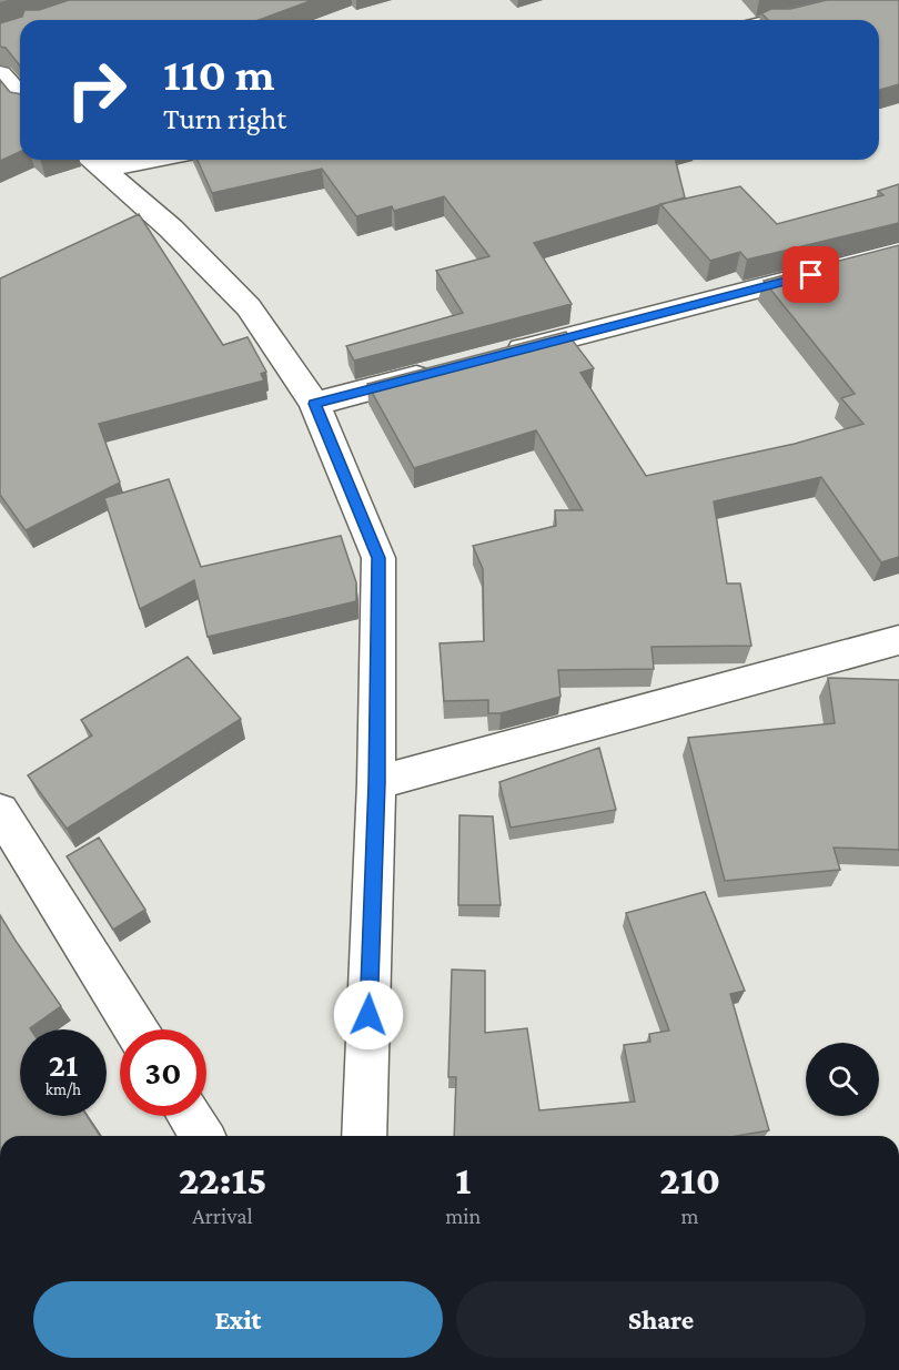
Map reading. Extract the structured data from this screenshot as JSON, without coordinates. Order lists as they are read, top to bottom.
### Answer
{
  "page": {
    "turn": ["110 m", "Turn right"],
    "speed": "21 km/h",
    "limit": "30",
    "eta": [
      "22:15",
      "Arrival",
      "1",
      "min",
      "210",
      "m"
    ],
    "buttons": ["Exit", "Share"]
  }
}
